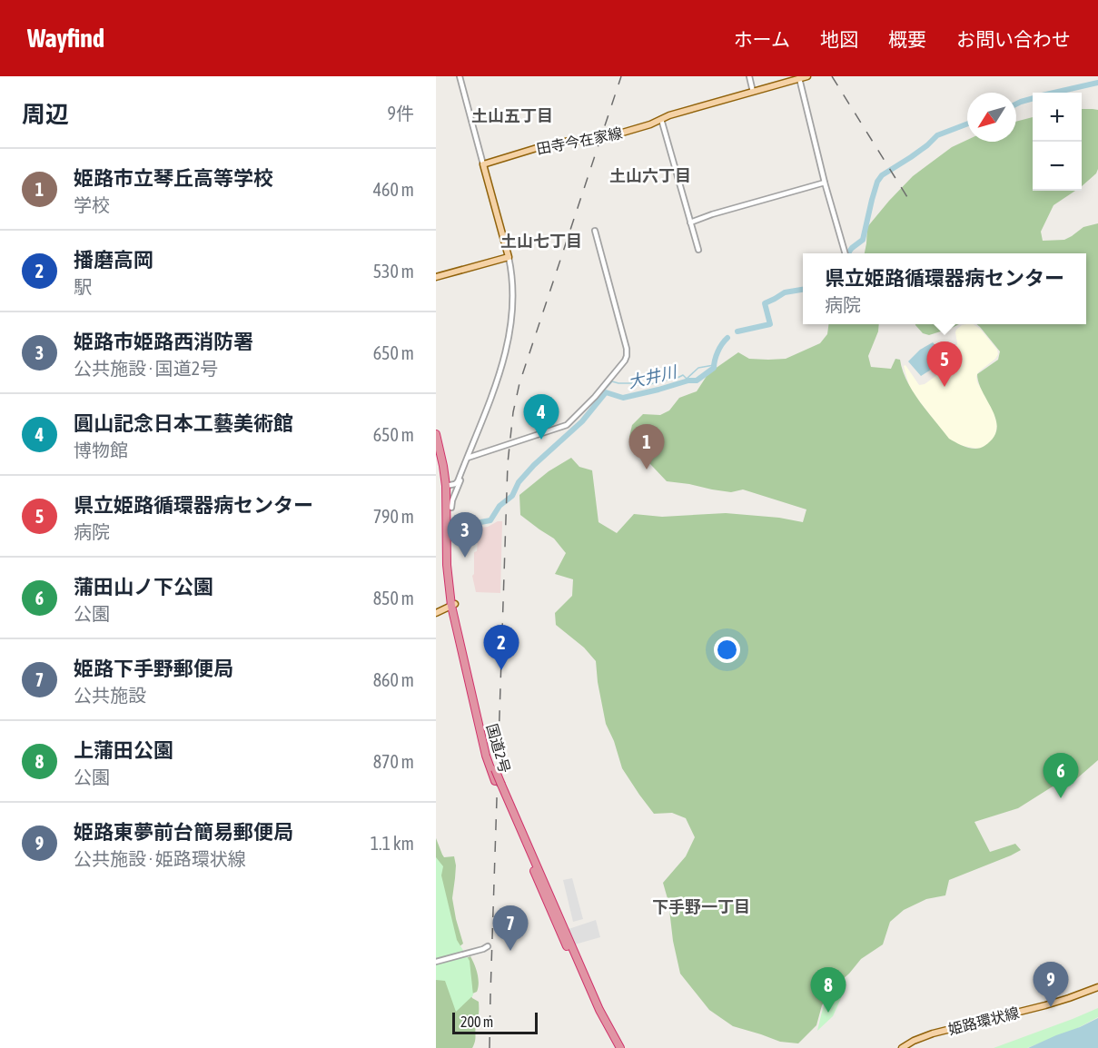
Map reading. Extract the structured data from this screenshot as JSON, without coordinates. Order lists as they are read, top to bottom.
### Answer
{
  "streets": {
    "highway": ["国道2号"],
    "main road": ["田寺今在家線", "姫路環状線"]
  },
  "districts": [
    "土山五丁目",
    "土山六丁目",
    "土山七丁目",
    "下手野一丁目"
  ],
  "water": ["大井川"],
  "scale_bar": "200 m",
  "north": "bottom left",
  "page": {
    "header": "Wayfind",
    "nav": [
      "ホーム",
      "地図",
      "概要",
      "お問い合わせ"
    ],
    "heading": ["周辺", "9件"],
    "map_buttons": ["+", "−"],
    "list": [
      {
        "mark": "1",
        "name": "姫路市立琴丘高等学校",
        "note": "学校",
        "value": "460 m"
      },
      {
        "mark": "2",
        "name": "播磨高岡",
        "note": "駅",
        "value": "530 m"
      },
      {
        "mark": "3",
        "name": "姫路市姫路西消防署",
        "note": "公共施設 · 国道2号",
        "value": "650 m"
      },
      {
        "mark": "4",
        "name": "圓山記念日本工藝美術館",
        "note": "博物館",
        "value": "650 m"
      },
      {
        "mark": "5",
        "name": "県立姫路循環器病センター",
        "note": "病院",
        "value": "790 m"
      },
      {
        "mark": "6",
        "name": "蒲田山ノ下公園",
        "note": "公園",
        "value": "850 m"
      },
      {
        "mark": "7",
        "name": "姫路下手野郵便局",
        "note": "公共施設",
        "value": "860 m"
      },
      {
        "mark": "8",
        "name": "上蒲田公園",
        "note": "公園",
        "value": "870 m"
      },
      {
        "mark": "9",
        "name": "姫路東夢前台簡易郵便局",
        "note": "公共施設 · 姫路環状線",
        "value": "1.1 km"
      }
    ],
    "popup": ["県立姫路循環器病センター", "病院"],
    "pins": [
      "5",
      "4",
      "1",
      "3",
      "2",
      "6",
      "7",
      "9",
      "8"
    ],
    "scale": "200 m"
  }
}
